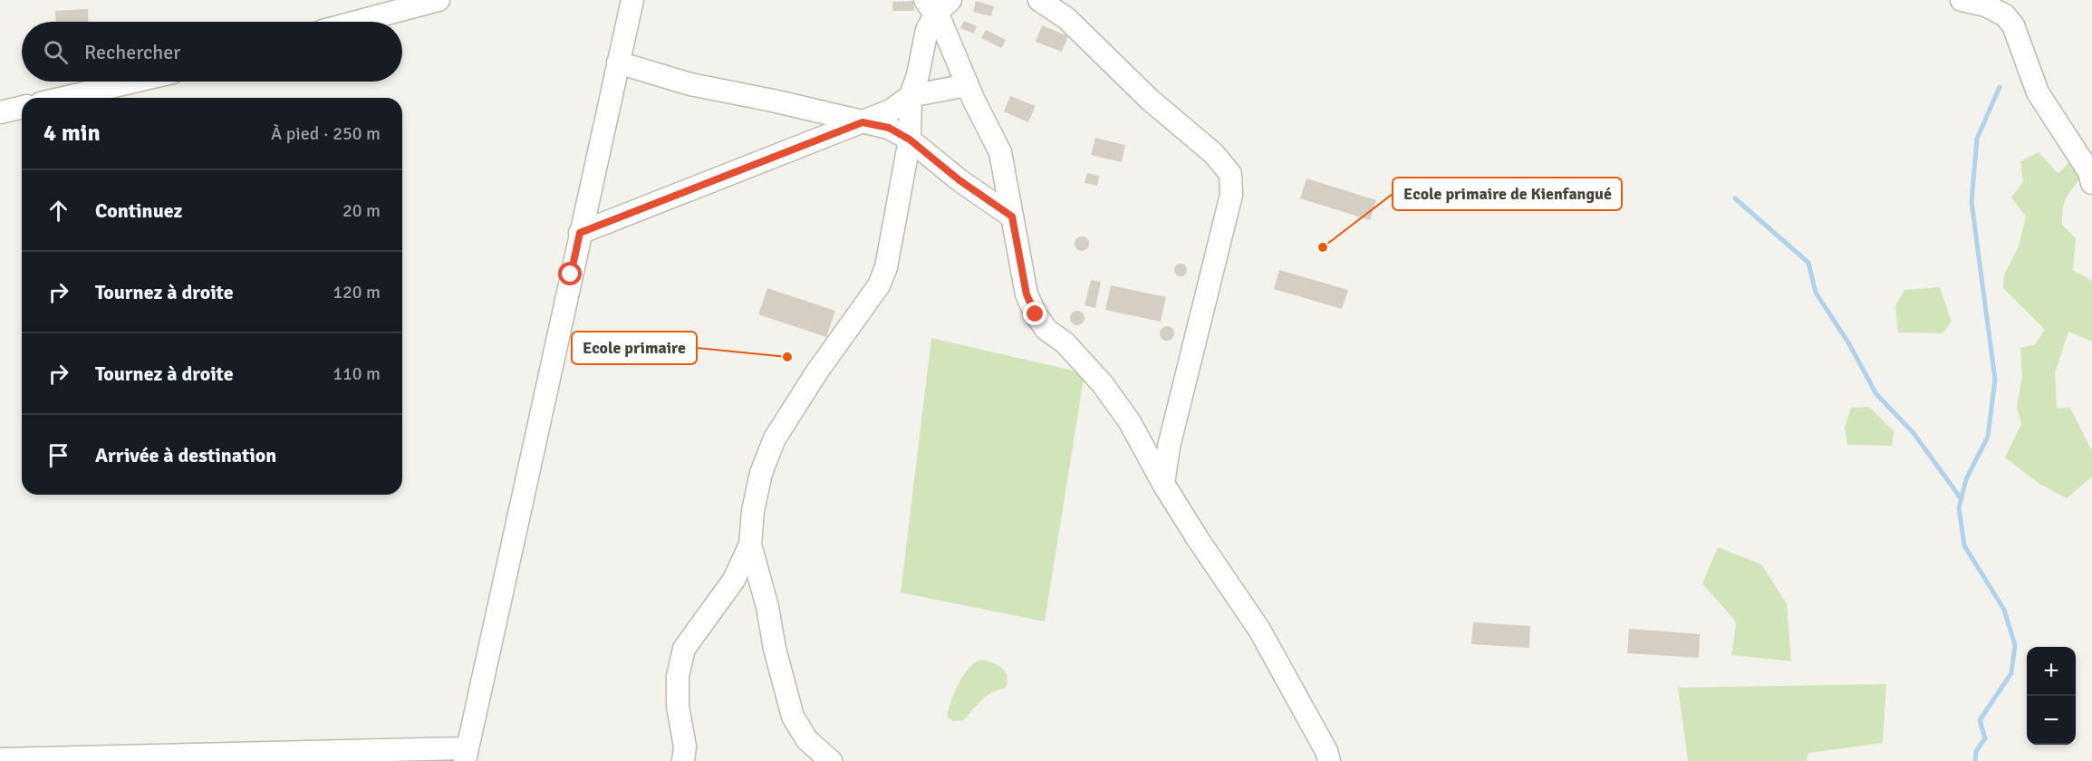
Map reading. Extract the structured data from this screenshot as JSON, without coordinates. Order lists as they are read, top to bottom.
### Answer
{
  "places": ["Ecole primaire de Kienfangué", "Ecole primaire"],
  "page": {
    "search": "Rechercher",
    "heading": ["4 min", "À pied · 250 m"],
    "list": [
      ["Continuez", "20 m"],
      ["Tournez à droite", "120 m"],
      ["Tournez à droite", "110 m"],
      "Arrivée à destination"
    ],
    "map_buttons": ["+", "−"]
  }
}
